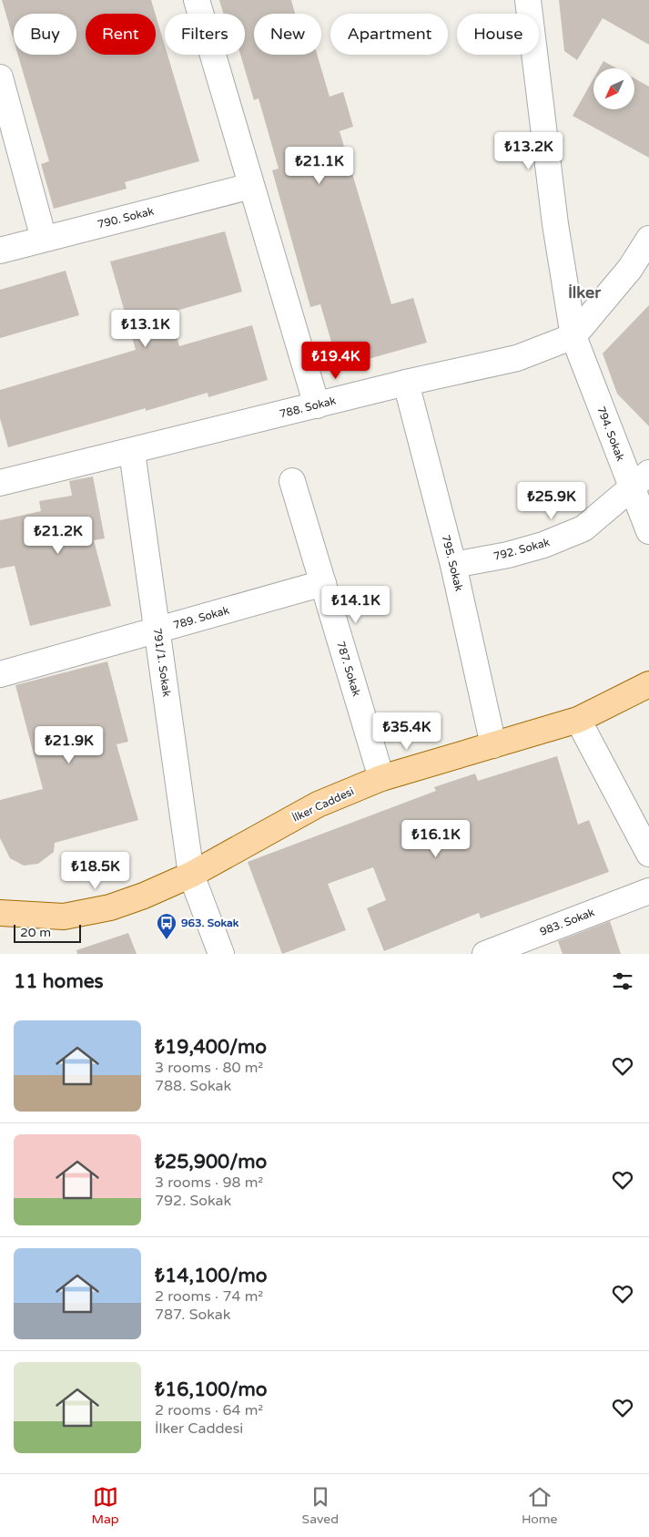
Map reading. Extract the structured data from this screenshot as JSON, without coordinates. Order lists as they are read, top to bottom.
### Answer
{
  "streets": {
    "main road": ["İlker Caddesi"],
    "street": [
      "790. Sokak",
      "788. Sokak",
      "794. Sokak",
      "792. Sokak",
      "795. Sokak",
      "789. Sokak",
      "791/1. Sokak",
      "787. Sokak",
      "983. Sokak"
    ]
  },
  "crossings": [
    ["788. Sokak", "794. Sokak"],
    ["788. Sokak", "795. Sokak"],
    ["788. Sokak", "791/1. Sokak"],
    ["794. Sokak", "792. Sokak"],
    ["792. Sokak", "795. Sokak"],
    ["795. Sokak", "İlker Caddesi"],
    ["789. Sokak", "791/1. Sokak"],
    ["789. Sokak", "787. Sokak"],
    ["791/1. Sokak", "İlker Caddesi"],
    ["787. Sokak", "İlker Caddesi"]
  ],
  "districts": ["İlker"],
  "places": {
    "bus stop": ["963. Sokak"]
  },
  "scale_bar": "20 m",
  "north": "bottom left",
  "page": {
    "chip": [
      "Buy",
      "Rent",
      "Filters",
      "New",
      "Apartment",
      "House"
    ],
    "price": [
      "₺13.2K",
      "₺21.1K",
      "₺13.1K",
      "₺19.4K",
      "₺25.9K",
      "₺21.2K",
      "₺14.1K",
      "₺35.4K",
      "₺21.9K",
      "₺16.1K",
      "₺18.5K"
    ],
    "scale": "20 m",
    "heading": "11 homes",
    "list": [
      {
        "name": "₺19,400/mo",
        "note": "3 rooms · 80 m² · 788. Sokak"
      },
      {
        "name": "₺25,900/mo",
        "note": "3 rooms · 98 m² · 792. Sokak"
      },
      {
        "name": "₺14,100/mo",
        "note": "2 rooms · 74 m² · 787. Sokak"
      },
      {
        "name": "₺16,100/mo",
        "note": "2 rooms · 64 m² · İlker Caddesi"
      }
    ],
    "tabs": ["Map", "Saved", "Home"]
  }
}
